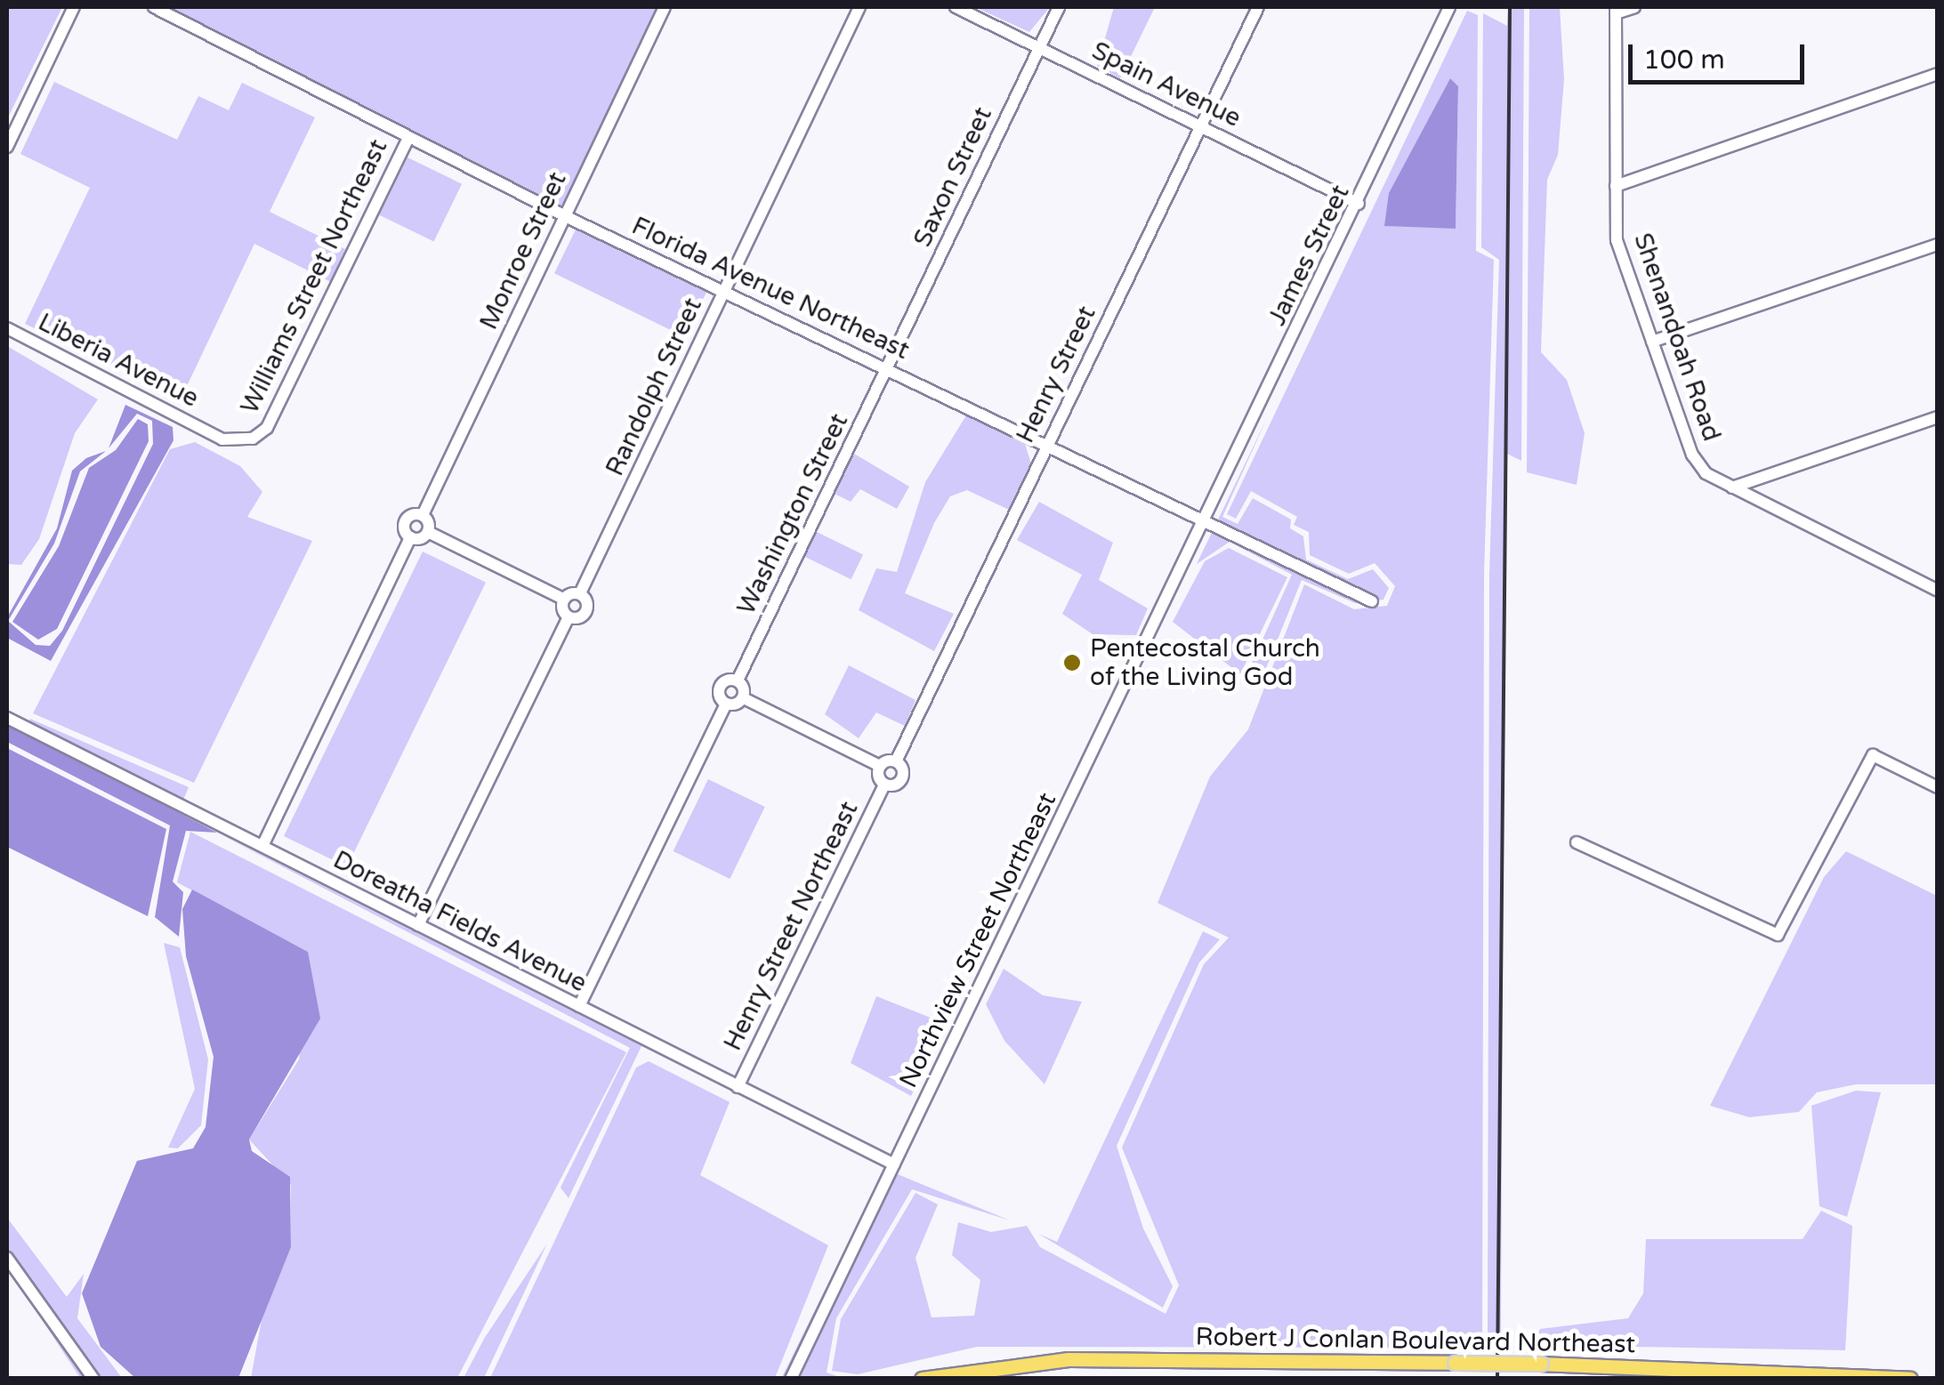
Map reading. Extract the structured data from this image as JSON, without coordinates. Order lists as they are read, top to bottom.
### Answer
{
  "streets": {
    "main road": ["Robert J Conlan Boulevard Northeast"],
    "street": [
      "Spain Avenue",
      "Saxon Street",
      "Monroe Street",
      "James Street",
      "Williams Street Northeast",
      "Florida Avenue Northeast",
      "Shenandoah Road",
      "Liberia Avenue",
      "Henry Street",
      "Randolph Street",
      "Washington Street",
      "Doreatha Fields Avenue",
      "Henry Street Northeast",
      "Northview Street Northeast"
    ]
  },
  "crossings": [
    ["Spain Avenue", "Saxon Street"],
    ["Spain Avenue", "James Street"],
    ["Spain Avenue", "Henry Street"],
    ["Saxon Street", "Florida Avenue Northeast"],
    ["Saxon Street", "Washington Street"],
    ["Monroe Street", "Florida Avenue Northeast"],
    ["James Street", "Florida Avenue Northeast"],
    ["James Street", "Northview Street Northeast"],
    ["Williams Street Northeast", "Florida Avenue Northeast"],
    ["Williams Street Northeast", "Liberia Avenue"],
    ["Florida Avenue Northeast", "Henry Street"],
    ["Florida Avenue Northeast", "Randolph Street"],
    ["Florida Avenue Northeast", "Washington Street"],
    ["Florida Avenue Northeast", "Northview Street Northeast"],
    ["Henry Street", "Henry Street Northeast"],
    ["Doreatha Fields Avenue", "Henry Street Northeast"],
    ["Doreatha Fields Avenue", "Northview Street Northeast"]
  ],
  "places": ["Pentecostal Church of the Living God"],
  "scale_bar": "100 m"
}
